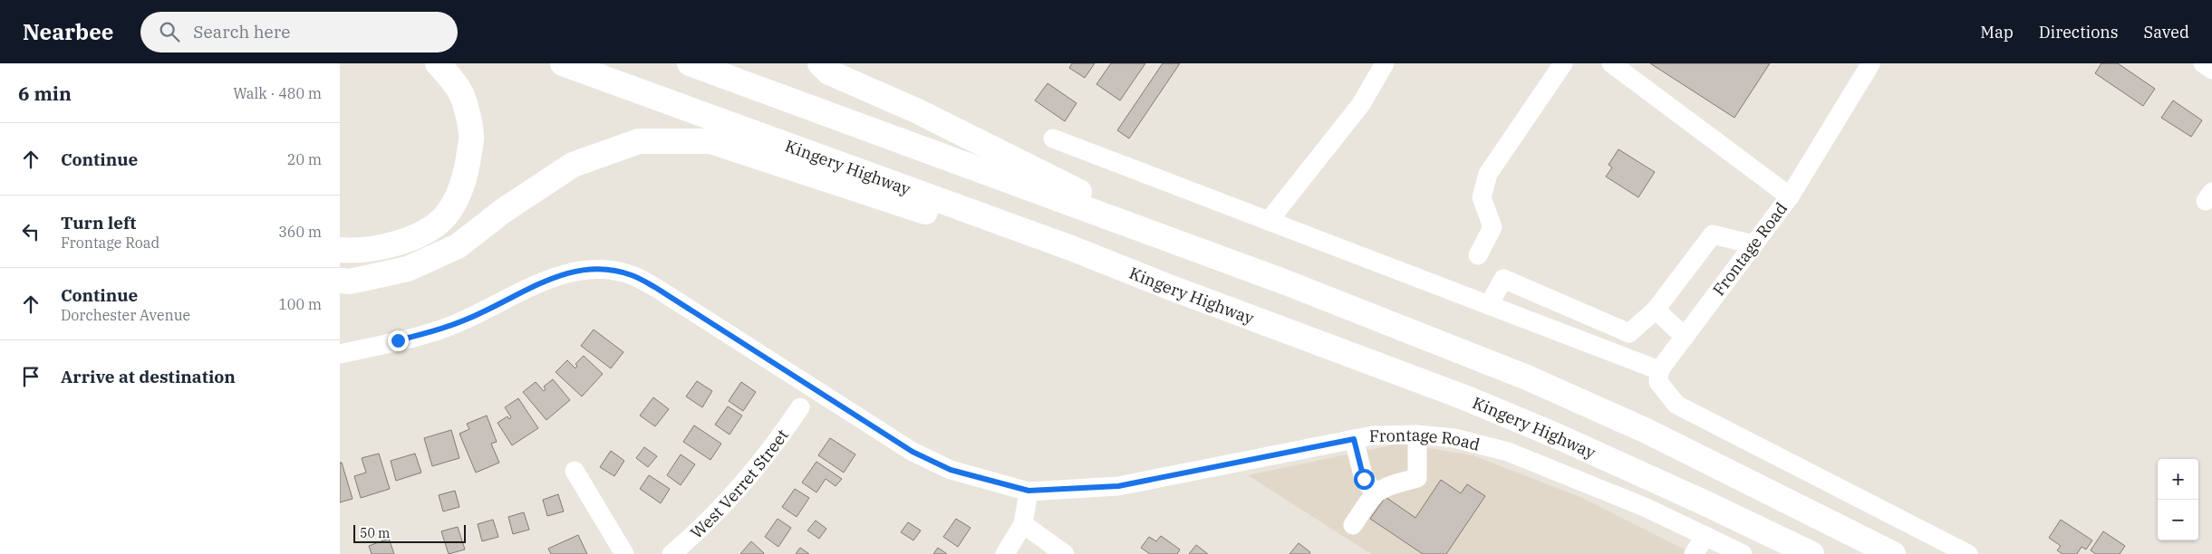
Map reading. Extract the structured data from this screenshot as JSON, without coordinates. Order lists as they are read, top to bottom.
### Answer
{
  "streets": {
    "highway": ["Kingery Highway"],
    "street": ["Frontage Road", "West Verret Street"]
  },
  "scale_bar": "50 m",
  "page": {
    "header": "Nearbee",
    "search": "Search here",
    "nav": ["Map", "Directions", "Saved"],
    "heading": ["6 min", "Walk · 480 m"],
    "list": [
      ["Continue", "20 m"],
      ["Turn left", "Frontage Road", "360 m"],
      ["Continue", "Dorchester Avenue", "100 m"],
      "Arrive at destination"
    ],
    "map_buttons": ["+", "−"],
    "scale": "50 m"
  }
}
